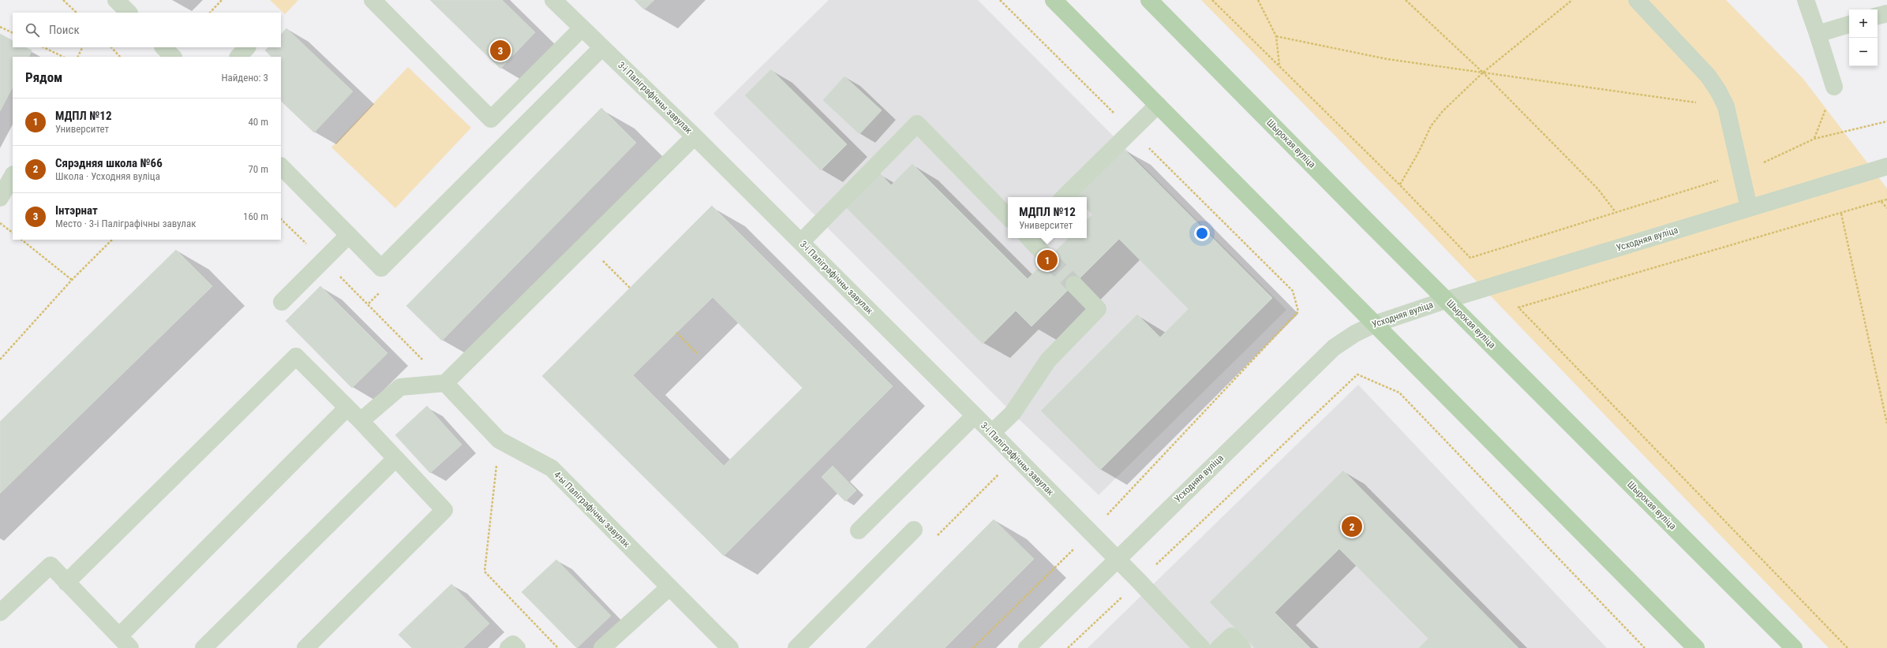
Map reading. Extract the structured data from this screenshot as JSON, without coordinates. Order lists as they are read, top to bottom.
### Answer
{
  "streets": {
    "main road": ["Шырокая вуліца"],
    "street": ["3-і Паліграфічны завулак", "Усходняя вуліца", "4-ы Паліграфічны завулак"]
  },
  "crossings": [
    ["3-і Паліграфічны завулак", "Усходняя вуліца"],
    ["Шырокая вуліца", "Усходняя вуліца"]
  ],
  "page": {
    "map_buttons": ["+", "−"],
    "search": "Поиск",
    "pins": ["3", "1", "2"],
    "heading": ["Рядом", "Найдено: 3"],
    "list": [
      {
        "mark": "1",
        "name": "МДПЛ №12",
        "note": "Университет",
        "value": "40 m"
      },
      {
        "mark": "2",
        "name": "Сярэдняя школа №66",
        "note": "Школа · Усходняя вуліца",
        "value": "70 m"
      },
      {
        "mark": "3",
        "name": "Інтэрнат",
        "note": "Место · 3-і Паліграфічны завулак",
        "value": "160 m"
      }
    ],
    "popup": ["МДПЛ №12", "Университет"]
  }
}
